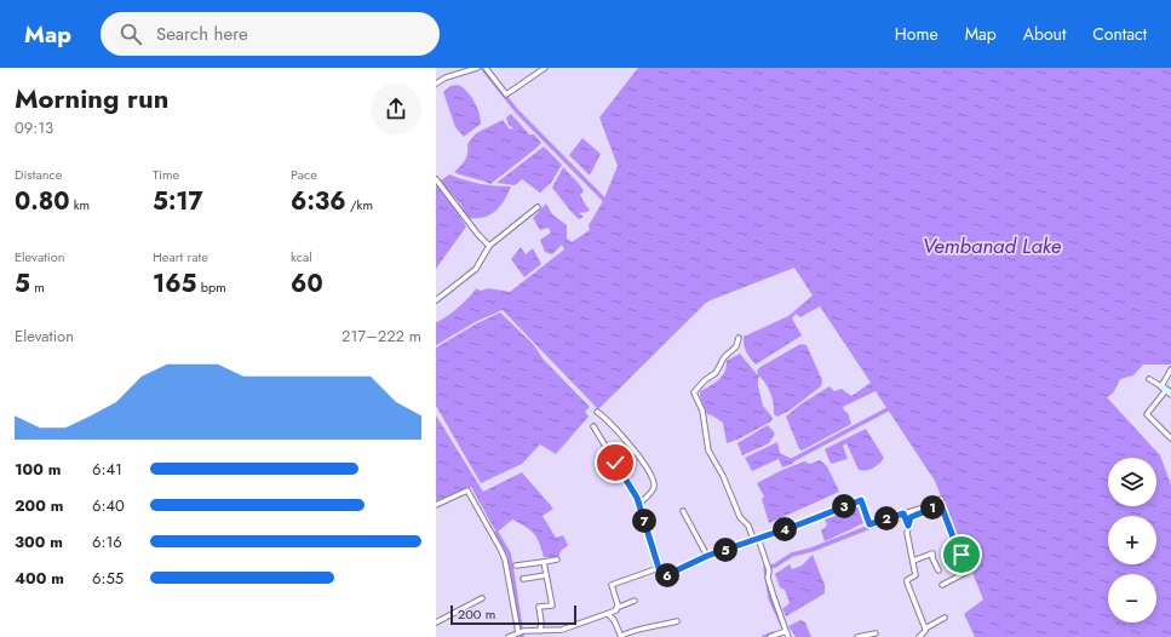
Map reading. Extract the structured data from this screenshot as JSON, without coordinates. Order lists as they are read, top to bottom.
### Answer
{
  "water": ["Vembanad Lake"],
  "scale_bar": "200 m",
  "page": {
    "header": "Map",
    "search": "Search here",
    "nav": [
      "Home",
      "Map",
      "About",
      "Contact"
    ],
    "heading": ["Morning run", "09:13"],
    "stats": [
      ["Distance", "0.80 km"],
      ["Time", "5:17"],
      ["Pace", "6:36 /km"],
      ["Elevation", "5 m"],
      ["Heart rate", "165 bpm"],
      ["kcal", "60"]
    ],
    "chart": ["Elevation", "217–222 m"],
    "list": [
      {
        "name": "100 m",
        "note": "6:41"
      },
      {
        "name": "200 m",
        "note": "6:40"
      },
      {
        "name": "300 m",
        "note": "6:16"
      },
      {
        "name": "400 m",
        "note": "6:55"
      }
    ],
    "map_buttons": ["+", "−"],
    "pins": [
      "3",
      "1",
      "2",
      "7",
      "4",
      "5",
      "6"
    ],
    "scale": "200 m"
  }
}
